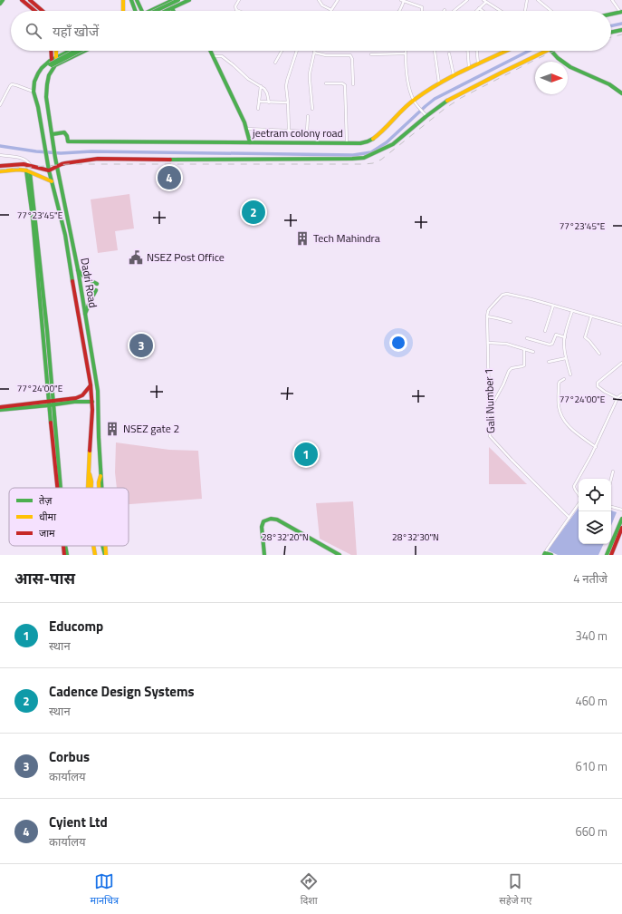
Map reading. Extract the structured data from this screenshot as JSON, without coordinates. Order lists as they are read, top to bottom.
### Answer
{
  "streets": {
    "street": ["jeetram colony road", "Dadri Road", "Gali Number 1"]
  },
  "crossings": [
    ["jeetram colony road", "Dadri Road"]
  ],
  "places": {
    "building": ["Tech Mahindra", "NSEZ gate 2"],
    "public building": ["NSEZ Post Office"]
  },
  "legend": ["तेज़", "धीमा", "जाम"],
  "north": "right",
  "page": {
    "search": "यहाँ खोजें",
    "pins": [
      "4",
      "2",
      "3",
      "1"
    ],
    "heading": ["आस-पास", "4 नतीजे"],
    "list": [
      {
        "mark": "1",
        "name": "Educomp",
        "note": "स्थान",
        "value": "340 m"
      },
      {
        "mark": "2",
        "name": "Cadence Design Systems",
        "note": "स्थान",
        "value": "460 m"
      },
      {
        "mark": "3",
        "name": "Corbus",
        "note": "कार्यालय",
        "value": "610 m"
      },
      {
        "mark": "4",
        "name": "Cyient Ltd",
        "note": "कार्यालय",
        "value": "660 m"
      }
    ],
    "nav": ["मानचित्र", "दिशा", "सहेजे गए"]
  },
  "coordinates": [
    "77°23'45\"E",
    "77°24'00\"E",
    "28°32'20\"N",
    "28°32'30\"N"
  ]
}
